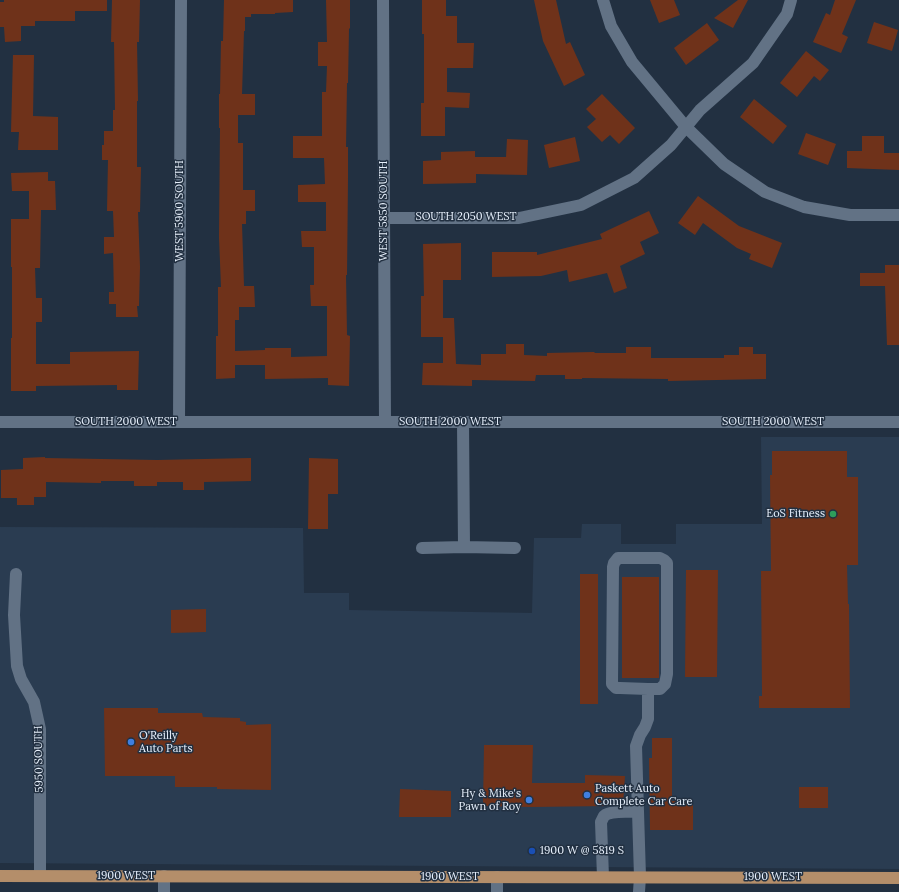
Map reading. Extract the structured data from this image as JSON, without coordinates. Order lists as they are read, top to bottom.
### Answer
{
  "streets": {
    "main road": ["1900 WEST"],
    "street": [
      "WEST 5900 SOUTH",
      "WEST 5850 SOUTH",
      "SOUTH 2050 WEST",
      "SOUTH 2000 WEST",
      "5950 SOUTH"
    ]
  },
  "crossings": [
    ["WEST 5900 SOUTH", "SOUTH 2000 WEST"],
    ["WEST 5850 SOUTH", "SOUTH 2050 WEST"],
    ["WEST 5850 SOUTH", "SOUTH 2000 WEST"],
    ["5950 SOUTH", "1900 WEST"]
  ],
  "places": [
    "EoS Fitness",
    "O'Reilly Auto Parts",
    "Paskett Auto Complete Car Care",
    "Hy & Mike's Pawn of Roy",
    "1900 W @ 5819 S"
  ]
}
